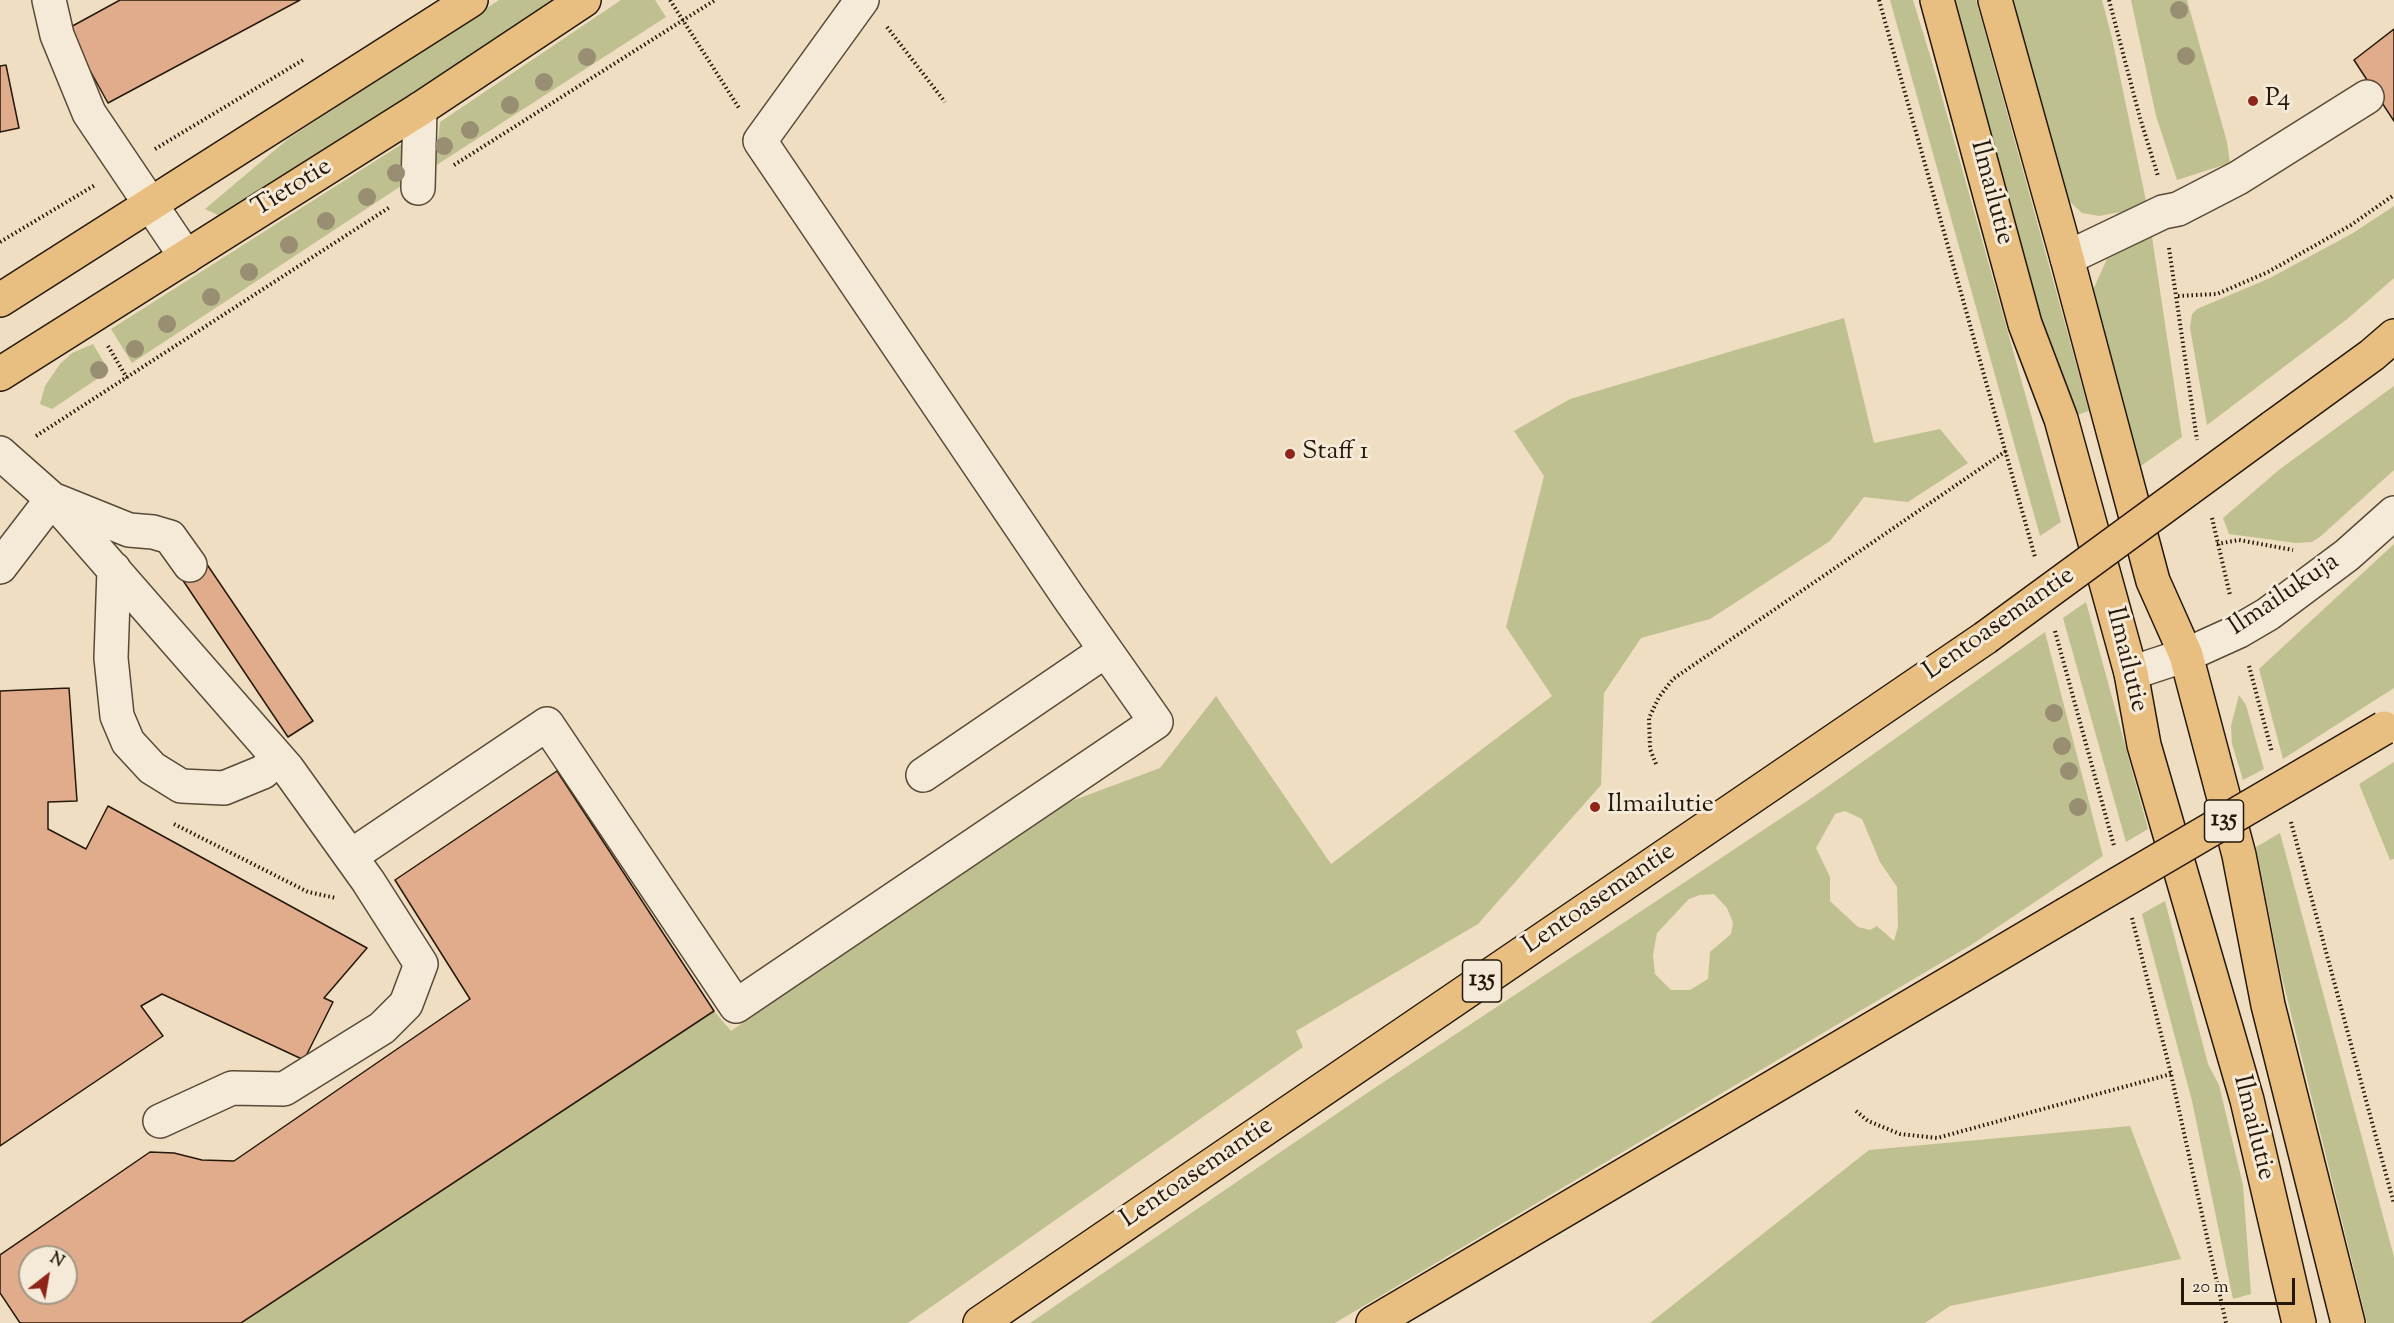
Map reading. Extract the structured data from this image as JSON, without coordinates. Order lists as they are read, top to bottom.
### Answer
{
  "streets": {
    "main road": [
      "Tietotie",
      "Ilmailutie",
      "Lentoasemantie",
      "135"
    ],
    "street": ["Ilmailukuja"]
  },
  "crossings": [
    ["Ilmailutie", "Ilmailukuja"]
  ],
  "places": ["P4", "Staff 1", "Ilmailutie"],
  "scale_bar": "20 m",
  "north": "top right"
}
